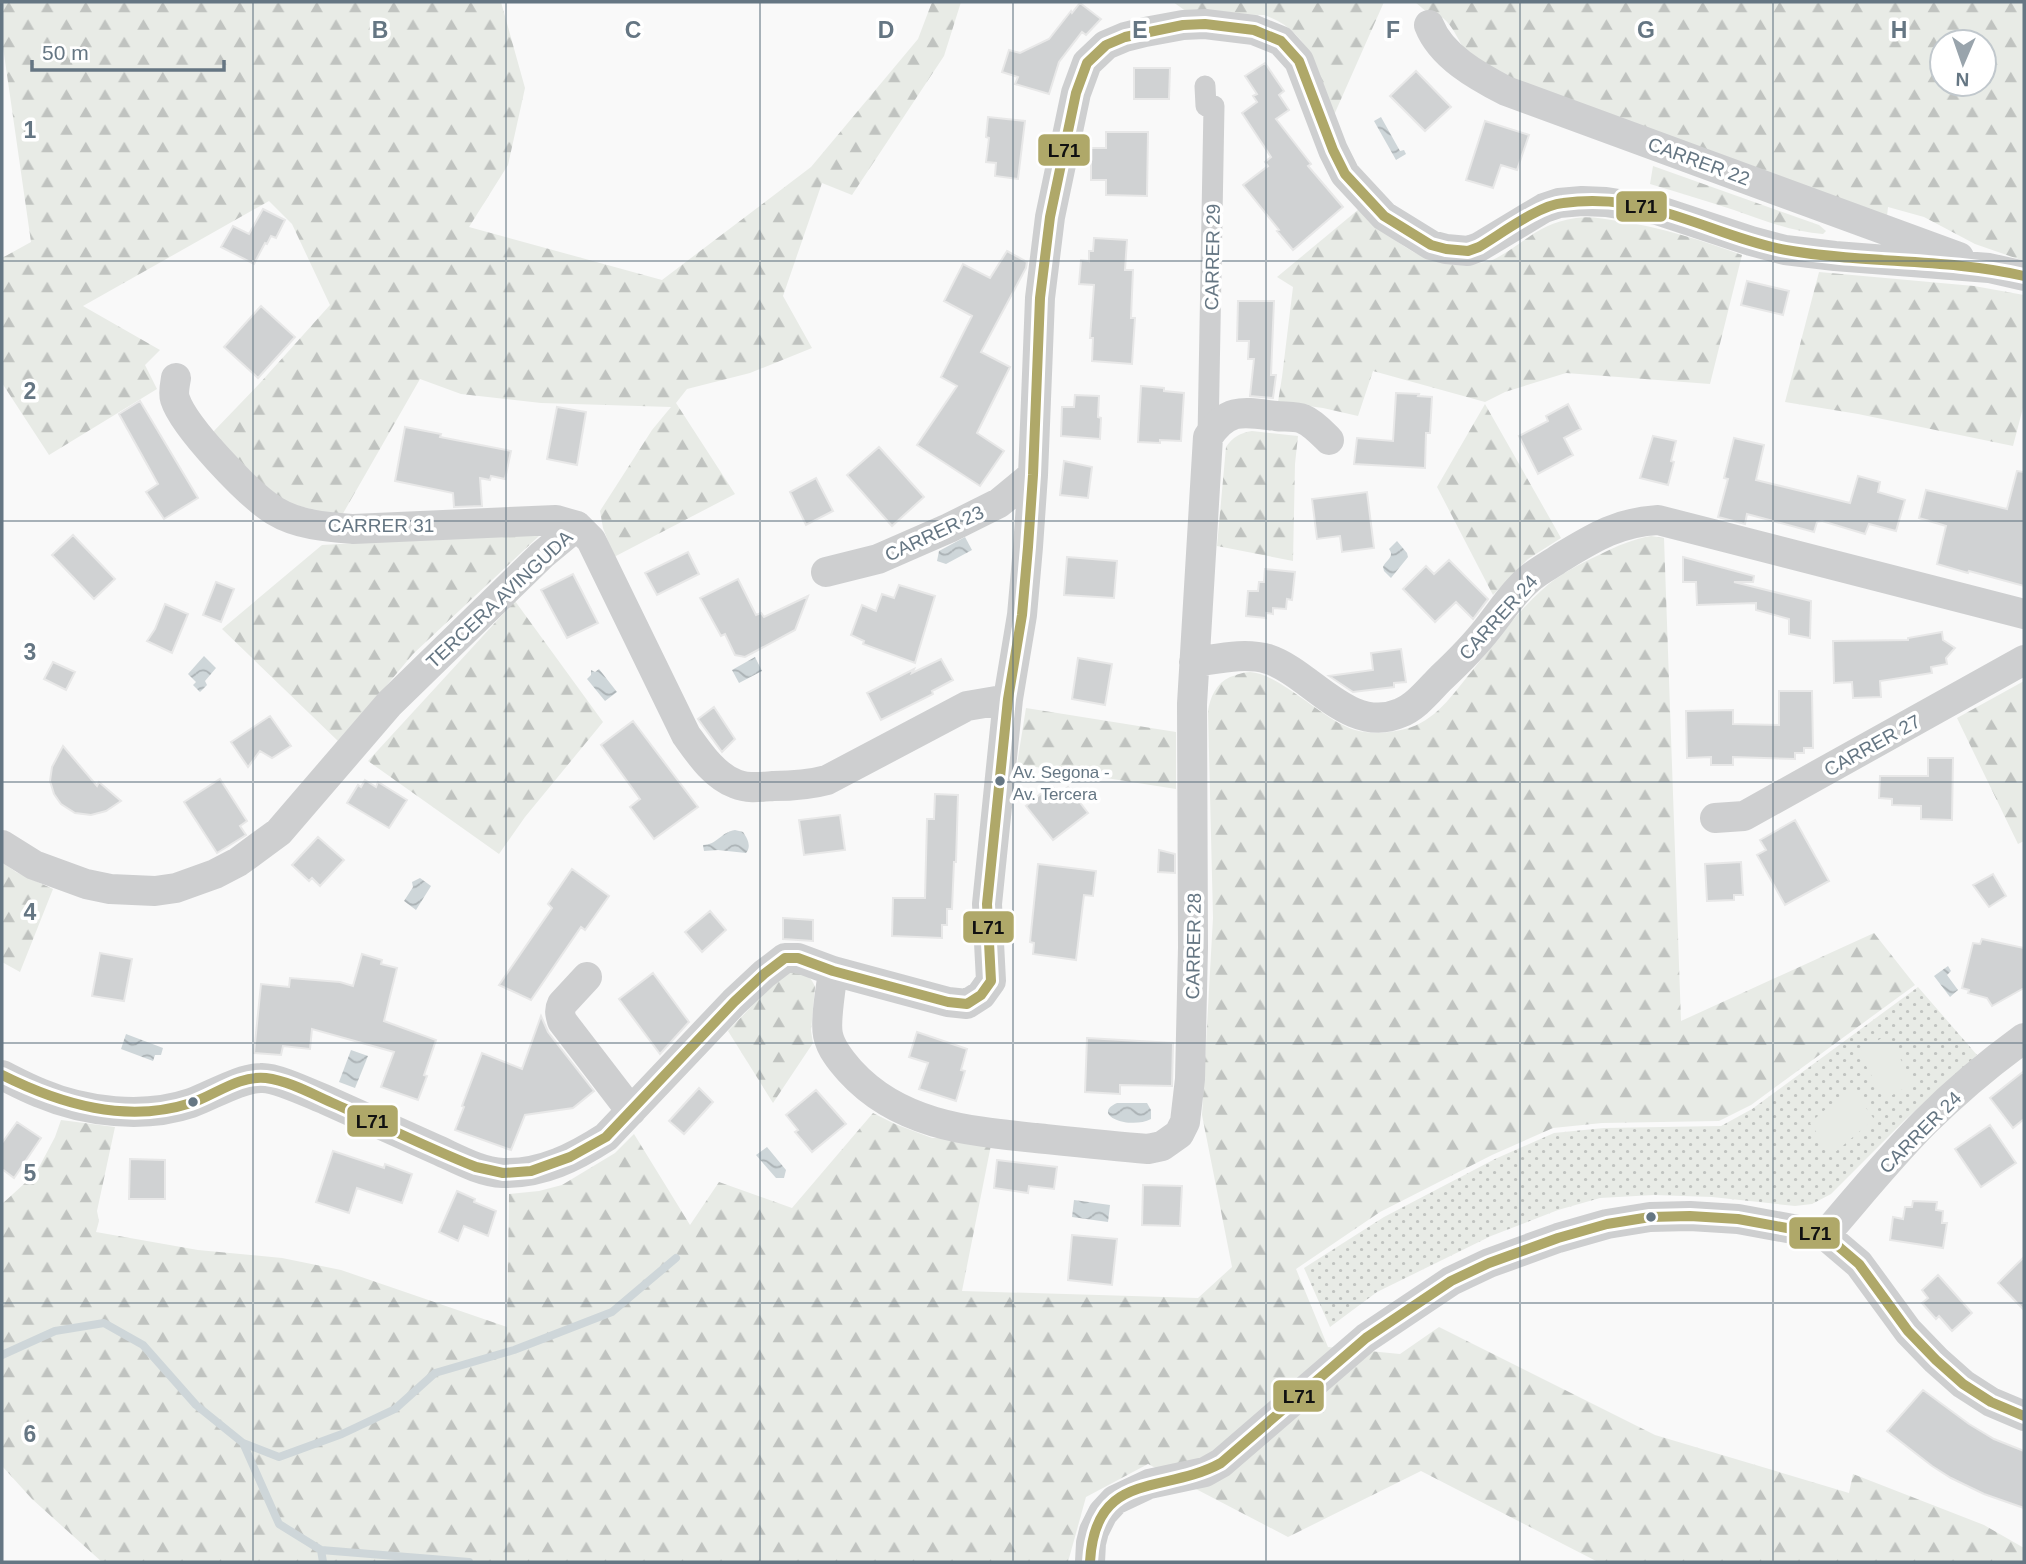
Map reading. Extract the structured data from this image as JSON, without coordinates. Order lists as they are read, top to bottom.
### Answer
{
  "streets": {
    "street": [
      "CARRER 22",
      "CARRER 29",
      "CARRER 31",
      "CARRER 23",
      "TERCERA AVINGUDA",
      "CARRER 24",
      "CARRER 27",
      "CARRER 28"
    ]
  },
  "crossings": [
    ["CARRER 29", "CARRER 28"],
    ["CARRER 31", "TERCERA AVINGUDA"],
    ["CARRER 24", "CARRER 28"]
  ],
  "places": ["Av. Segona - Av. Tercera"],
  "lines": ["transit line L71"],
  "scale_bar": "50 m",
  "north": "bottom",
  "grid": {
    "columns": [
      "B",
      "C",
      "D",
      "E",
      "F",
      "G",
      "H"
    ],
    "rows": [
      "1",
      "2",
      "3",
      "4",
      "5",
      "6"
    ]
  }
}
